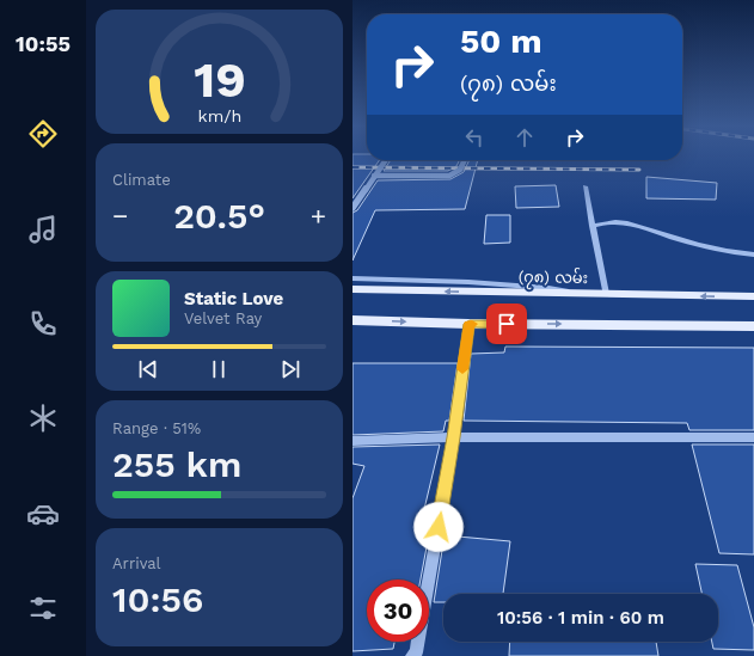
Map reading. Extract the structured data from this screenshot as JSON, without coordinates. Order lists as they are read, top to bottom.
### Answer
{
  "streets": {
    "main road": ["(၇၈) လမ်း"]
  },
  "page": {
    "tabs": "10:55",
    "turn": ["50 m", "(၇၈) လမ်း"],
    "tile": [
      "Climate",
      ["Range · 51%", "255 km"],
      ["Arrival", "10:56"]
    ],
    "heat": ["−", "20.5°", "+"],
    "song": ["Static Love", "Velvet Ray"],
    "limit": "30",
    "trip": "10:56 · 1 min · 60 m",
    "gauge": ["19", "km/h"]
  }
}
